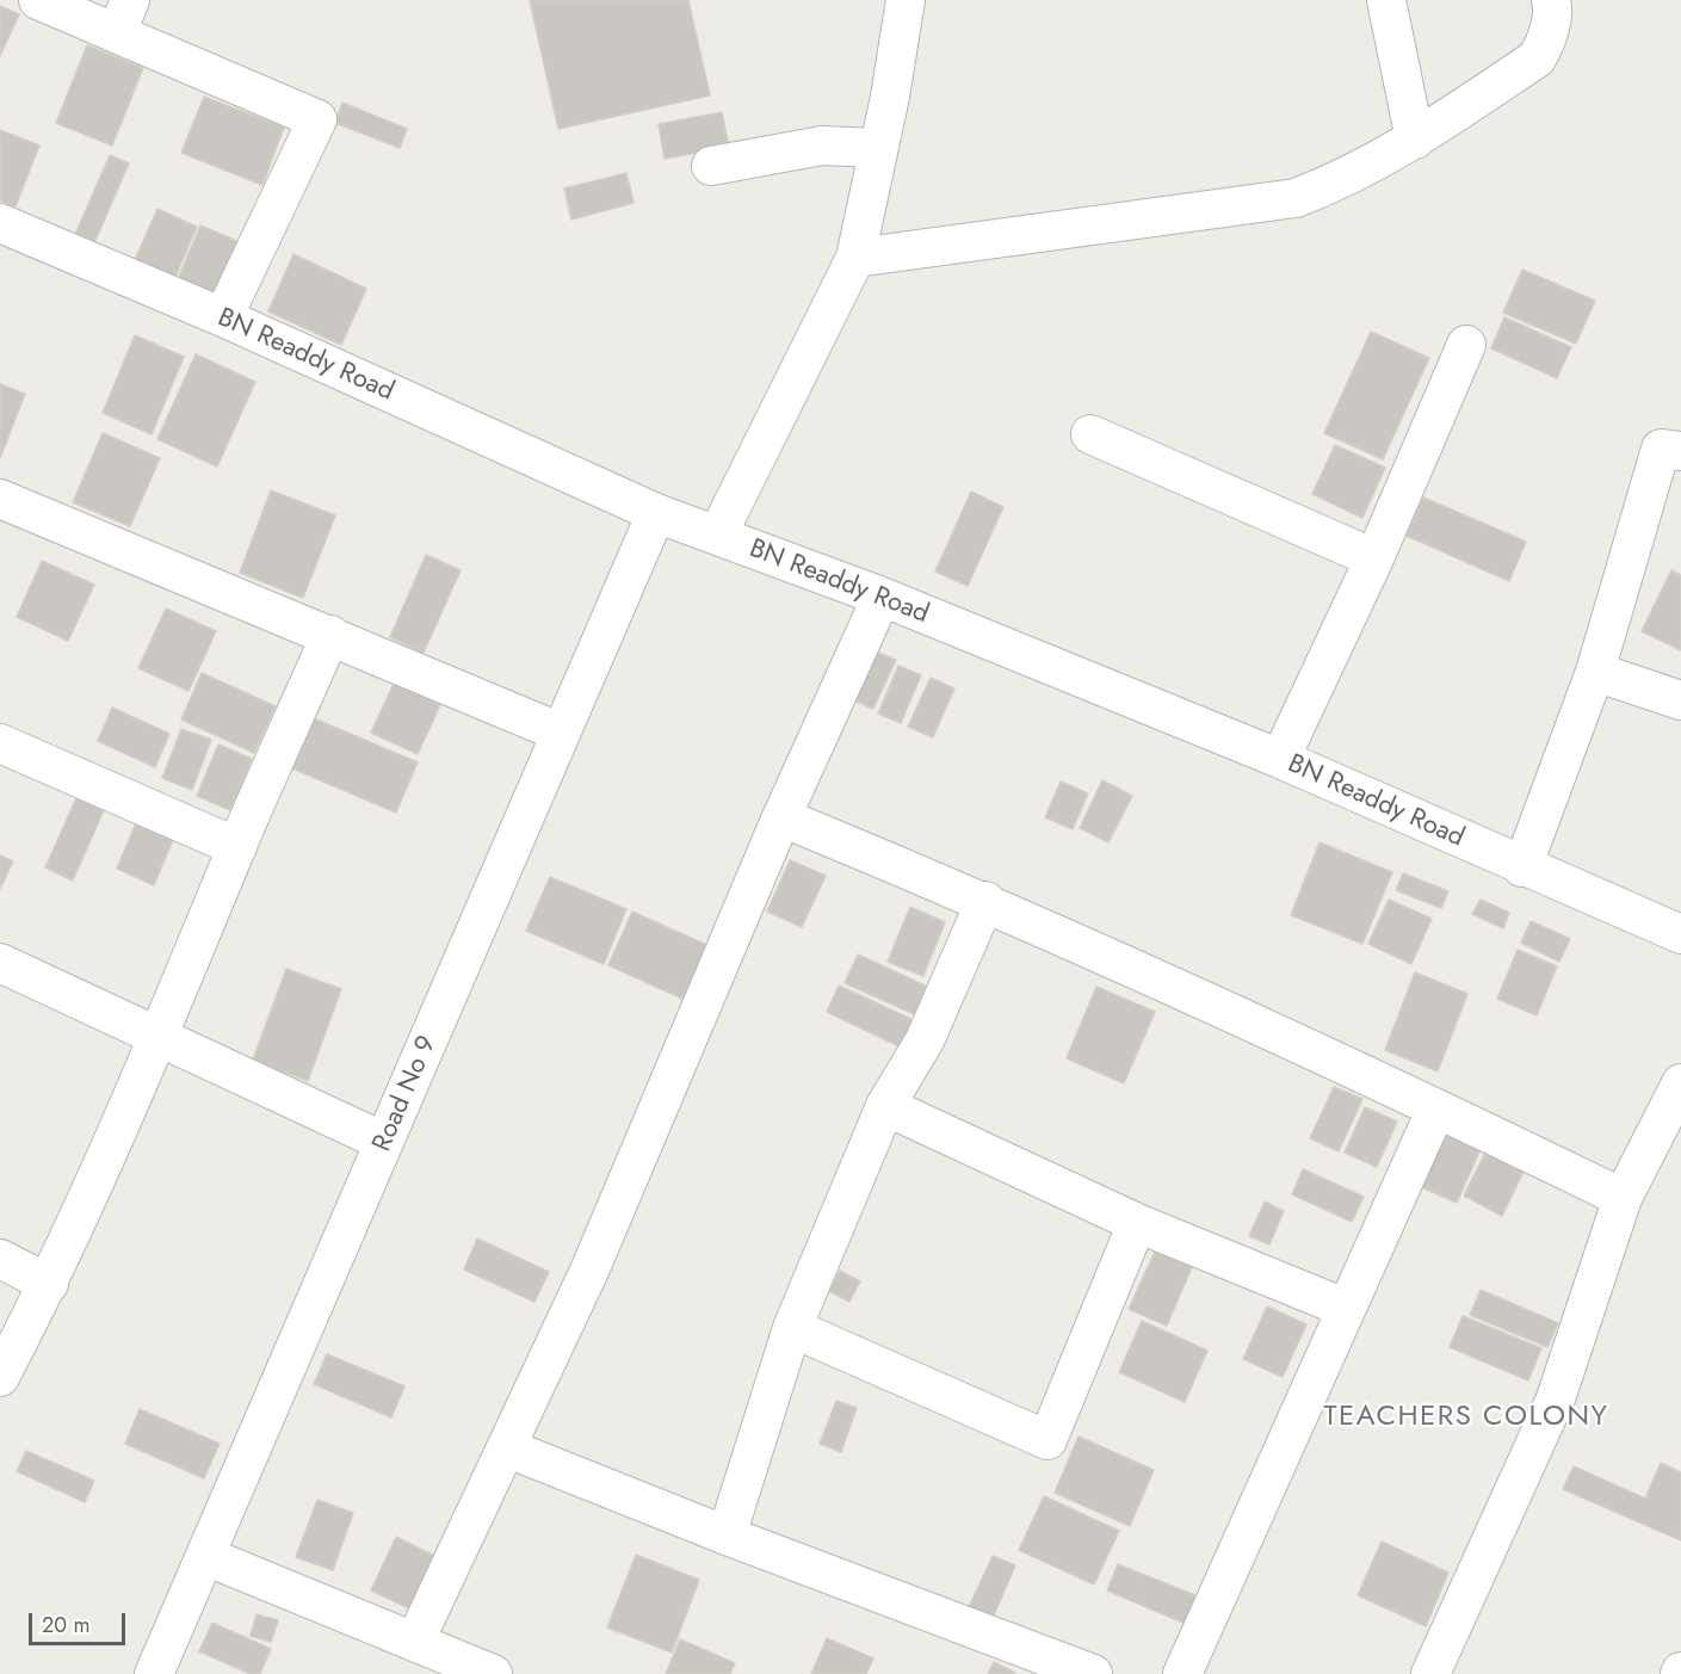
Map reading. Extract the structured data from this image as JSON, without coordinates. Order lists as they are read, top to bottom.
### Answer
{
  "streets": {
    "street": ["BN Readdy Road", "Road No 9"]
  },
  "crossings": [
    ["BN Readdy Road", "Road No 9"]
  ],
  "districts": ["TEACHERS COLONY"],
  "scale_bar": "20 m"
}
